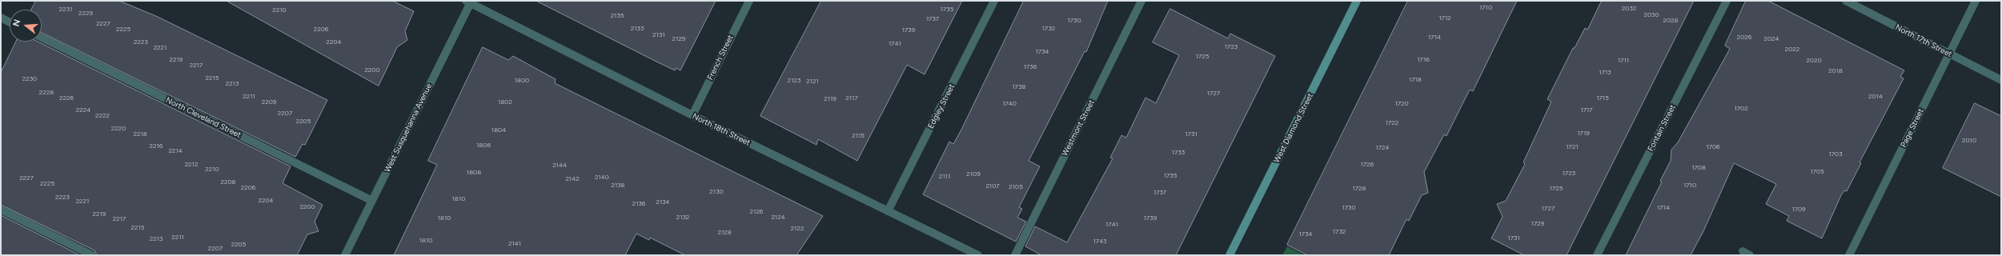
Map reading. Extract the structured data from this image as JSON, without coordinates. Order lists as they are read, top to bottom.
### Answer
{
  "streets": {
    "main road": ["West Diamond Street"],
    "street": [
      "North 17th Street",
      "French Street",
      "Edgley Street",
      "North Cleveland Street",
      "West Susquehanna Avenue",
      "Westmont Street",
      "Fontain Street",
      "Page Street",
      "North 18th Street"
    ]
  },
  "crossings": [
    ["North 17th Street", "Page Street"],
    ["French Street", "North 18th Street"],
    ["Edgley Street", "North 18th Street"],
    ["North Cleveland Street", "West Susquehanna Avenue"],
    ["West Susquehanna Avenue", "North 18th Street"]
  ],
  "house_numbers": [
    "1710",
    "2032",
    "2231",
    "1735",
    "2210",
    "2229",
    "2030",
    "2135",
    "1712",
    "1737",
    "1730",
    "2028",
    "2227",
    "2133",
    "1732",
    "2225",
    "2206",
    "1739",
    "2131",
    "1714",
    "2026",
    "2129",
    "2024",
    "2223",
    "2204",
    "1741",
    "1723",
    "2221",
    "2022",
    "1734",
    "1725",
    "2219",
    "1716",
    "1711",
    "2020",
    "2217",
    "1736",
    "2200",
    "2018",
    "1713",
    "2215",
    "2230",
    "1718",
    "1800",
    "2123",
    "2121",
    "2213",
    "1738",
    "2228",
    "1727",
    "2211",
    "2014",
    "2226",
    "2117",
    "1715",
    "2119",
    "2209",
    "1802",
    "1740",
    "1720",
    "1702",
    "2224",
    "1717",
    "2207",
    "2222",
    "2205",
    "1722",
    "2220",
    "1804",
    "1719",
    "2218",
    "1731",
    "2115",
    "2010",
    "1806",
    "2216",
    "1721",
    "1706",
    "1724",
    "2214",
    "1733",
    "1703",
    "2212",
    "1726",
    "2144",
    "1708",
    "2210",
    "1705",
    "1808",
    "1723",
    "2109",
    "1735",
    "2111",
    "2140",
    "2227",
    "2142",
    "2208",
    "2225",
    "2138",
    "1710",
    "2107",
    "2105",
    "2206",
    "1728",
    "1725",
    "2130",
    "1737",
    "2223",
    "1810",
    "2204",
    "2221",
    "2134",
    "2136",
    "2200",
    "1730",
    "1714",
    "1727",
    "1709",
    "2126",
    "2219",
    "2132",
    "2124",
    "1810",
    "1739",
    "2217",
    "1729",
    "1741",
    "2215",
    "2122",
    "1732",
    "2128",
    "1734",
    "2211",
    "1731",
    "2213",
    "1810",
    "1743",
    "2141",
    "2205",
    "2207"
  ],
  "north": "left"
}
